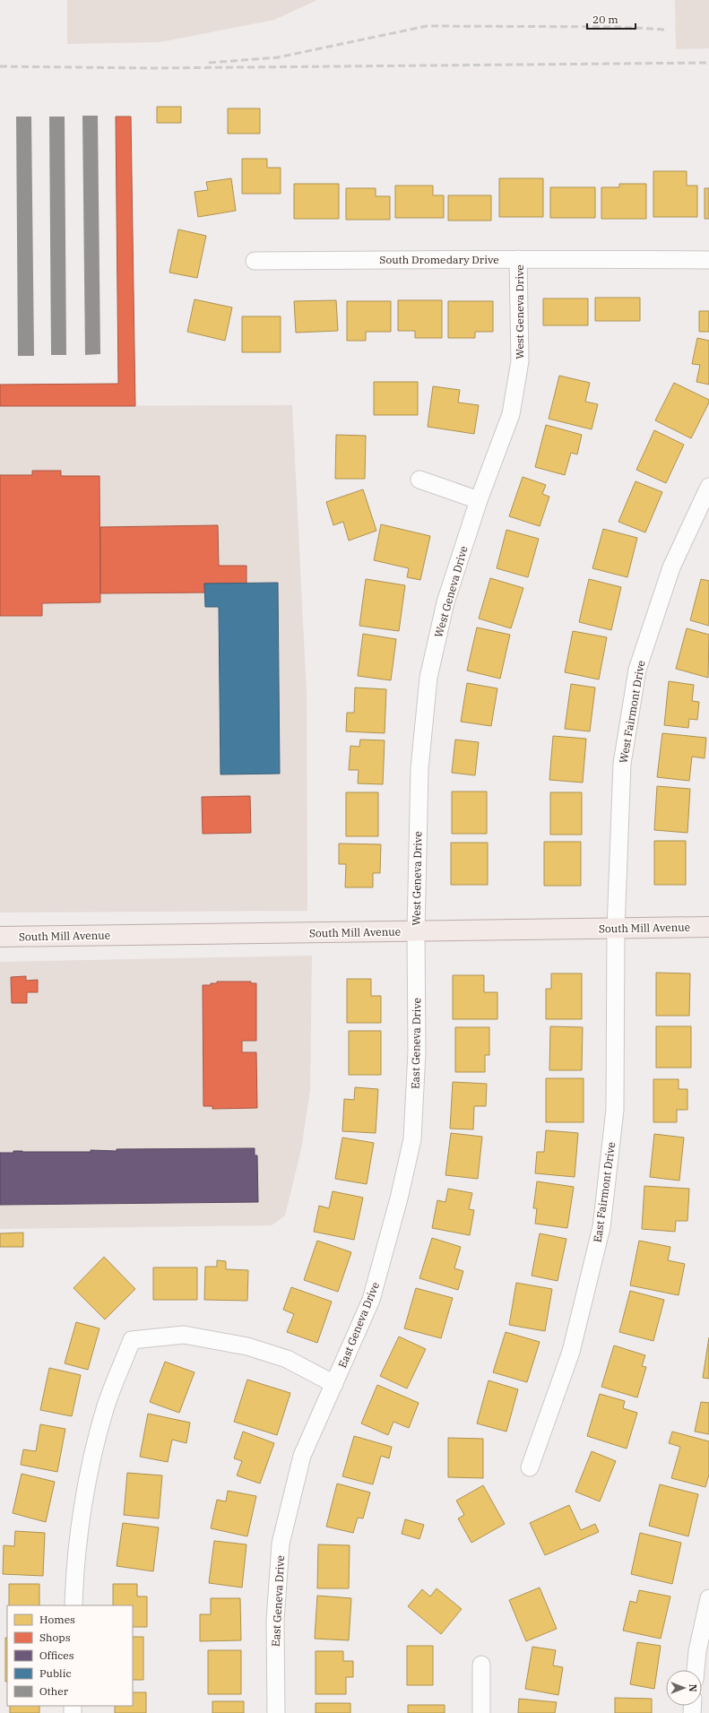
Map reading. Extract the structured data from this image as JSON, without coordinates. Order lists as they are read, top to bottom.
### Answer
{
  "streets": {
    "main road": ["South Mill Avenue"],
    "street": [
      "South Dromedary Drive",
      "West Geneva Drive",
      "West Fairmont Drive",
      "East Geneva Drive",
      "East Fairmont Drive"
    ]
  },
  "crossings": [
    ["South Dromedary Drive", "West Geneva Drive"],
    ["West Geneva Drive", "South Mill Avenue"],
    ["West Geneva Drive", "East Geneva Drive"],
    ["West Fairmont Drive", "South Mill Avenue"],
    ["West Fairmont Drive", "East Fairmont Drive"],
    ["South Mill Avenue", "East Geneva Drive"],
    ["South Mill Avenue", "East Fairmont Drive"]
  ],
  "legend": [
    "Homes",
    "Shops",
    "Offices",
    "Public",
    "Other"
  ],
  "scale_bar": "20 m",
  "north": "right"
}
